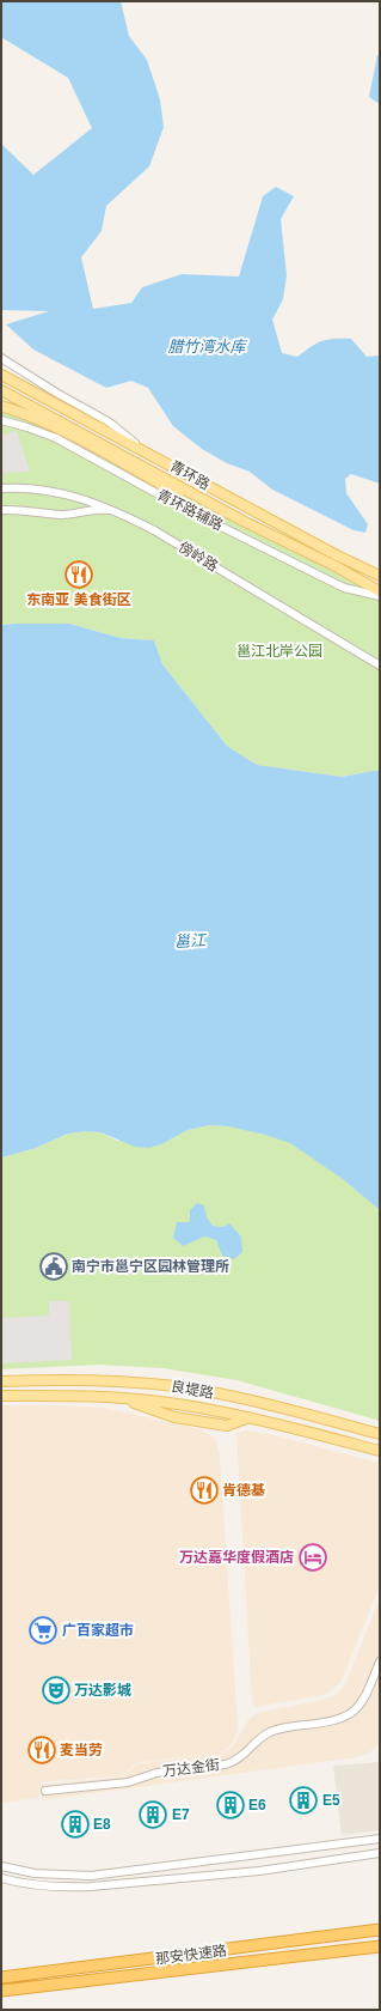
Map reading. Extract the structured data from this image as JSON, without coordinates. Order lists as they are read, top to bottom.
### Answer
{
  "streets": {
    "highway": ["那安快速路"],
    "main road": ["青环路", "良堤路"],
    "street": ["青环路辅路", "傍岭路", "万达金街"]
  },
  "water": ["腊竹湾水库", "邕江"],
  "parks": ["邕江北岸公园"],
  "places": {
    "restaurant": ["东南亚 美食街区", "肯德基", "麦当劳"],
    "public building": ["南宁市邕宁区园林管理所"],
    "hotel": ["万达嘉华度假酒店"],
    "supermarket": ["广百家超市"],
    "theatre": ["万达影城"],
    "building": [
      "E5",
      "E6",
      "E7",
      "E8"
    ]
  }
}
